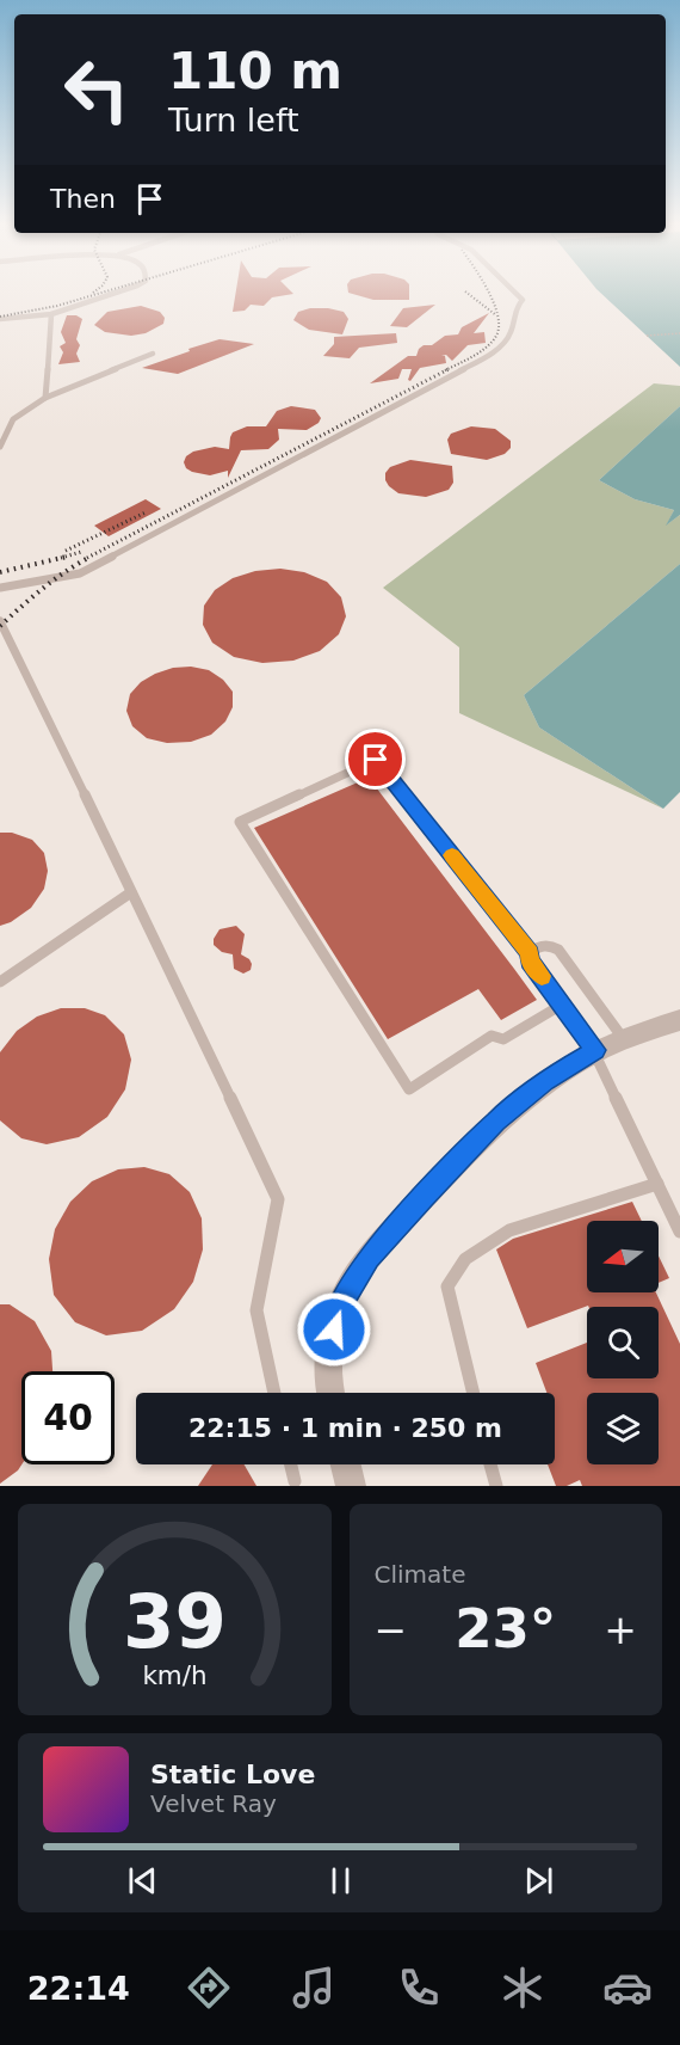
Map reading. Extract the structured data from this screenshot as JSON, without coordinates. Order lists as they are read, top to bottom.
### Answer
{
  "north": "left",
  "page": {
    "turn": ["110 m", "Turn left"],
    "then": "Then",
    "limit": "40",
    "trip": "22:15 · 1 min · 250 m",
    "tile": "Climate",
    "heat": ["−", "23°", "+"],
    "song": ["Static Love", "Velvet Ray"],
    "tabs": "22:14",
    "gauge": ["39", "km/h"]
  }
}
